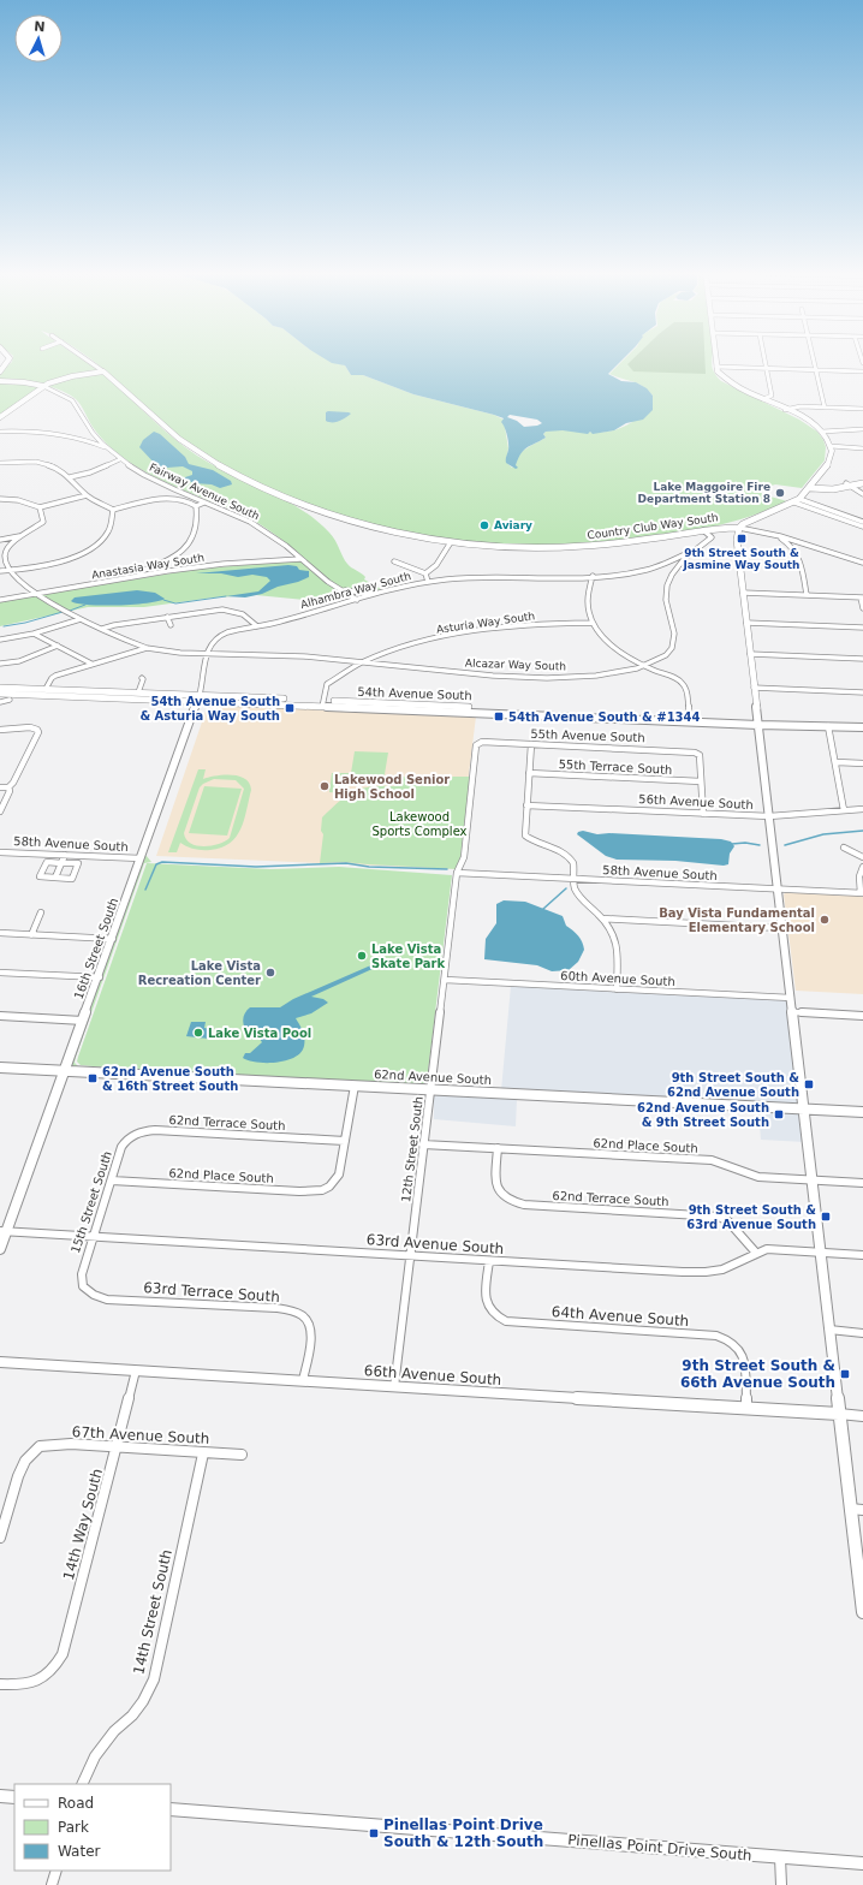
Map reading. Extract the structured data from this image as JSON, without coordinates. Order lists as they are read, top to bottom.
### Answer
{
  "streets": {
    "street": [
      "Fairway Avenue South",
      "Country Club Way South",
      "Anastasia Way South",
      "Alhambra Way South",
      "Asturia Way South",
      "Alcazar Way South",
      "54th Avenue South",
      "55th Avenue South",
      "55th Terrace South",
      "56th Avenue South",
      "58th Avenue South",
      "16th Street South",
      "60th Avenue South",
      "62nd Avenue South",
      "62nd Terrace South",
      "62nd Place South",
      "12th Street South",
      "15th Street South",
      "63rd Avenue South",
      "63rd Terrace South",
      "64th Avenue South",
      "66th Avenue South",
      "67th Avenue South",
      "14th Way South",
      "14th Street South",
      "Pinellas Point Drive South"
    ]
  },
  "crossings": [
    ["Fairway Avenue South", "Anastasia Way South"],
    ["Fairway Avenue South", "Alhambra Way South"],
    ["Country Club Way South", "Alcazar Way South"],
    ["Alhambra Way South", "Alcazar Way South"],
    ["Alhambra Way South", "16th Street South"],
    ["Asturia Way South", "Alcazar Way South"],
    ["Asturia Way South", "54th Avenue South"],
    ["Alcazar Way South", "16th Street South"],
    ["54th Avenue South", "16th Street South"],
    ["55th Avenue South", "55th Terrace South"],
    ["55th Avenue South", "12th Street South"],
    ["58th Avenue South", "16th Street South"],
    ["58th Avenue South", "12th Street South"],
    ["16th Street South", "62nd Avenue South"],
    ["16th Street South", "63rd Avenue South"],
    ["60th Avenue South", "12th Street South"],
    ["62nd Avenue South", "12th Street South"],
    ["62nd Terrace South", "62nd Place South"],
    ["62nd Terrace South", "15th Street South"],
    ["62nd Terrace South", "63rd Avenue South"],
    ["62nd Place South", "12th Street South"],
    ["62nd Place South", "15th Street South"],
    ["12th Street South", "63rd Avenue South"],
    ["12th Street South", "66th Avenue South"],
    ["15th Street South", "63rd Avenue South"],
    ["15th Street South", "63rd Terrace South"],
    ["63rd Avenue South", "64th Avenue South"],
    ["63rd Terrace South", "66th Avenue South"],
    ["64th Avenue South", "66th Avenue South"],
    ["66th Avenue South", "14th Way South"],
    ["67th Avenue South", "14th Way South"],
    ["67th Avenue South", "14th Street South"]
  ],
  "parks": ["Lakewood Sports Complex"],
  "places": {
    "other": [
      "Lake Maggoire Fire Department Station 8",
      "Aviary",
      "Lakewood Senior High School",
      "Bay Vista Fundamental Elementary School",
      "Lake Vista Skate Park",
      "Lake Vista Recreation Center",
      "Lake Vista Pool"
    ],
    "transit": [
      "9th Street South & Jasmine Way South",
      "54th Avenue South & Asturia Way South",
      "54th Avenue South & #1344",
      "62nd Avenue South & 16th Street South",
      "9th Street South & 62nd Avenue South",
      "62nd Avenue South & 9th Street South",
      "9th Street South & 63rd Avenue South",
      "9th Street South & 66th Avenue South",
      "Pinellas Point Drive South & 12th South"
    ]
  },
  "legend": ["Road", "Park", "Water"],
  "north": "top"
}
